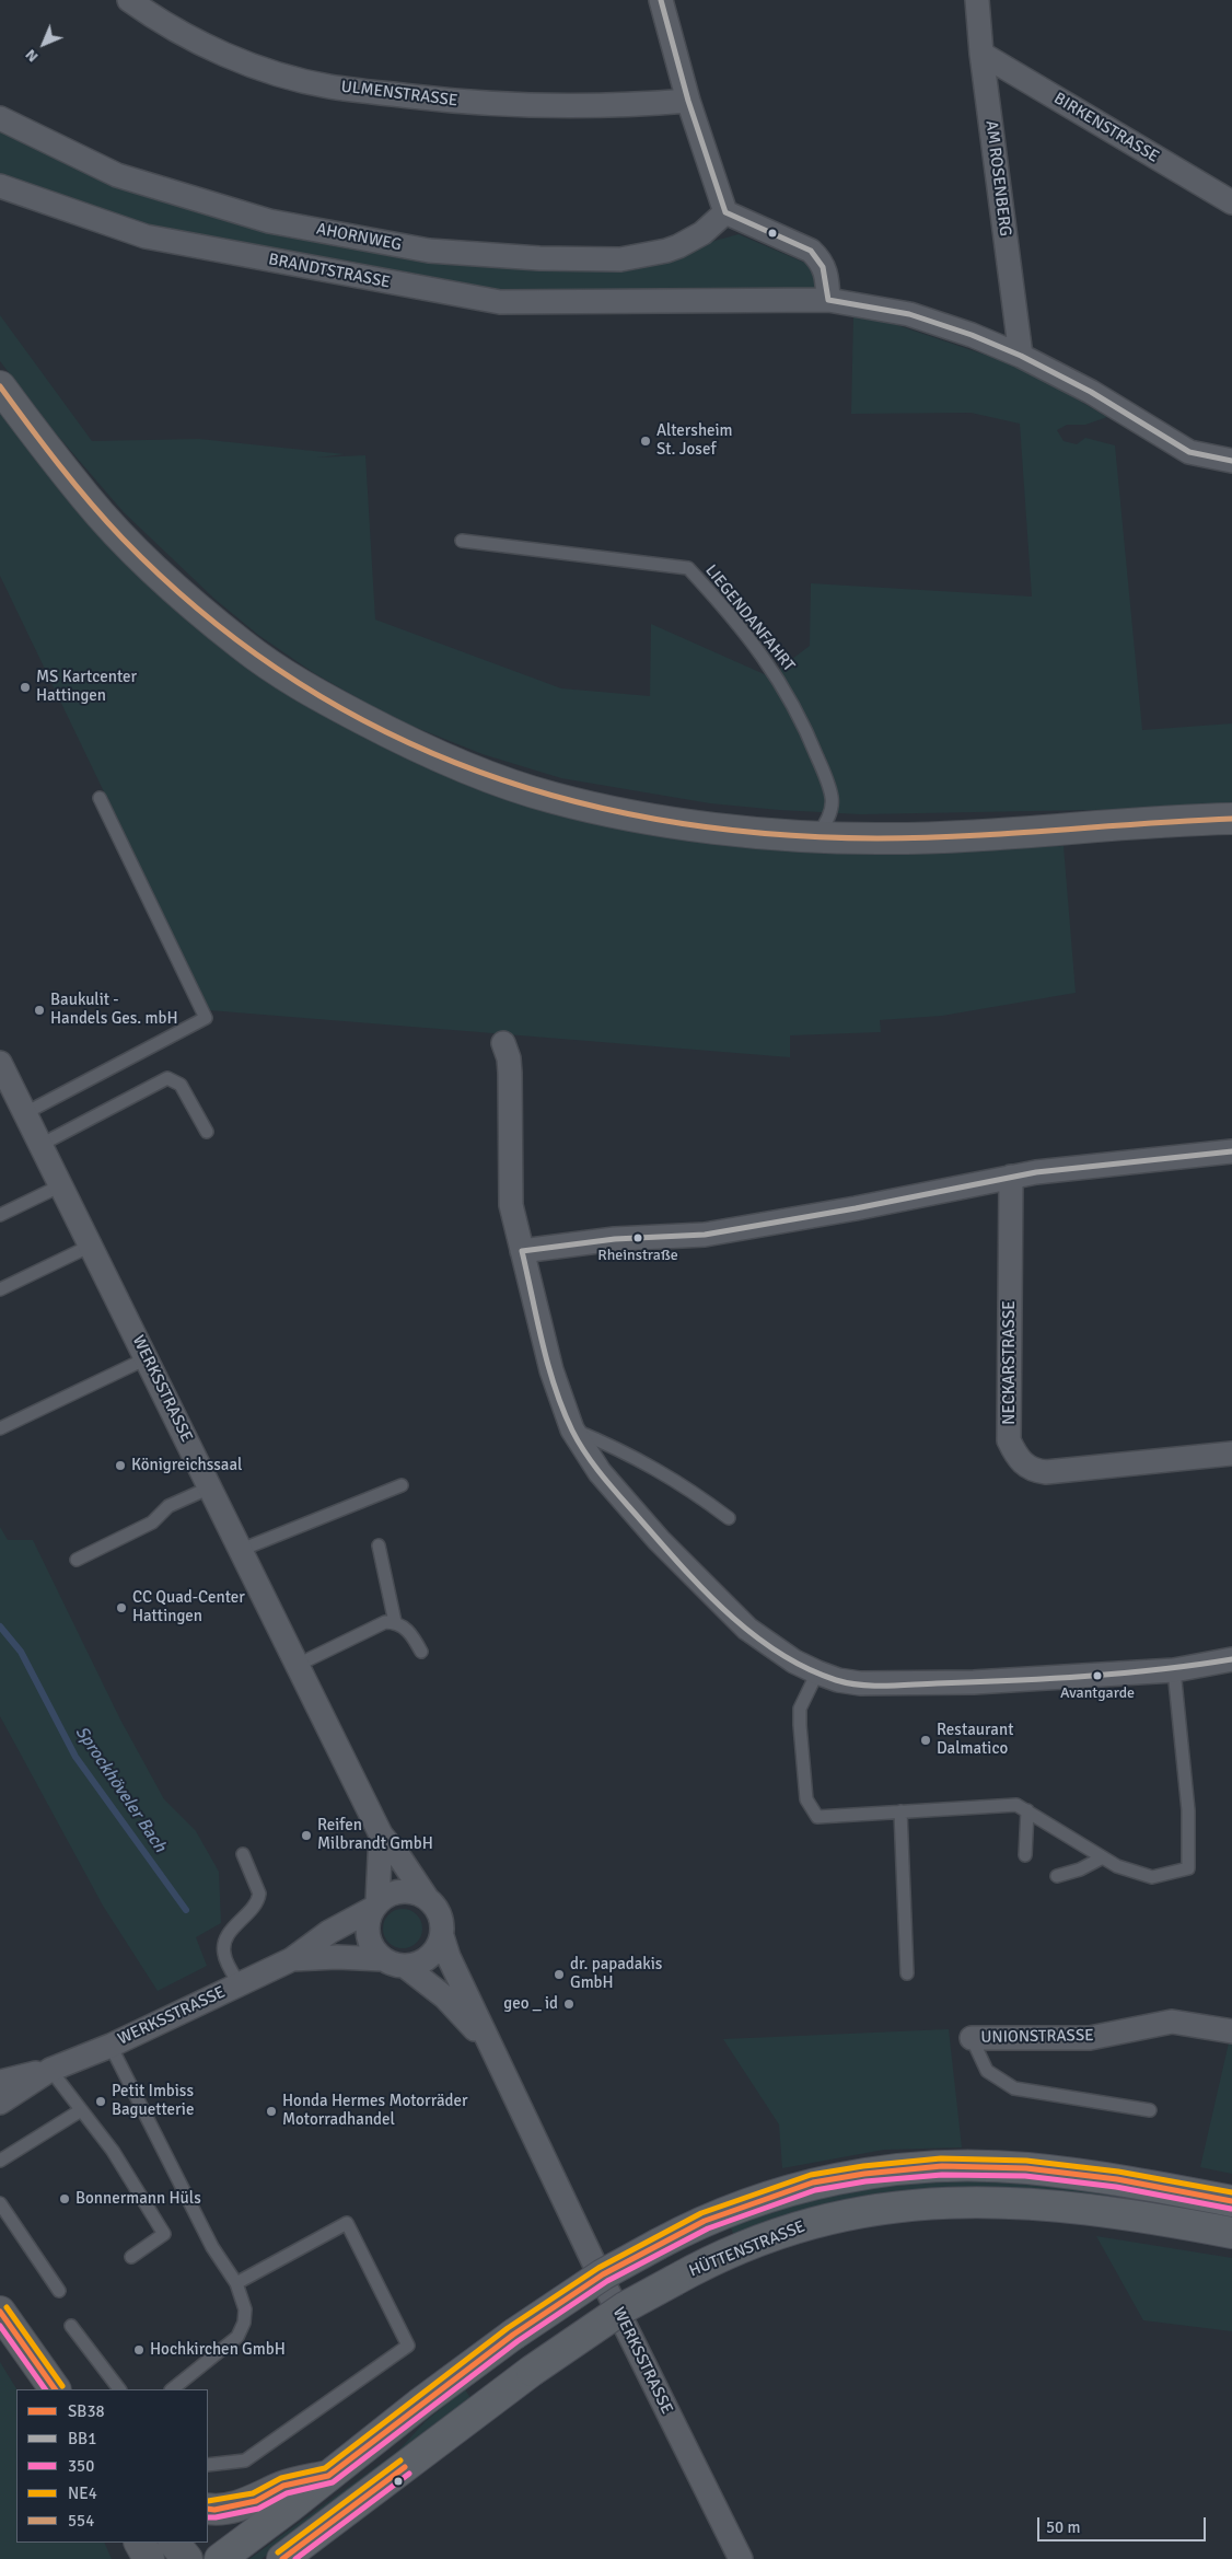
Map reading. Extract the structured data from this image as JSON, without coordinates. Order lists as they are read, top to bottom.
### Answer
{
  "streets": {
    "main road": ["HÜTTENSTRASSE"],
    "street": [
      "ULMENSTRASSE",
      "BIRKENSTRASSE",
      "AM ROSENBERG",
      "AHORNWEG",
      "BRANDTSTRASSE",
      "NECKARSTRASSE",
      "WERKSSTRASSE",
      "UNIONSTRASSE"
    ],
    "lane": ["LIEGENDANFAHRT"]
  },
  "crossings": [
    ["BIRKENSTRASSE", "AM ROSENBERG"],
    ["AM ROSENBERG", "BRANDTSTRASSE"]
  ],
  "water": ["Sprockhöveler Bach"],
  "places": [
    "Altersheim St. Josef",
    "MS Kartcenter Hattingen",
    "Baukulit - Handels Ges. mbH",
    "Rheinstraße",
    "Königreichssaal",
    "CC Quad-Center Hattingen",
    "Avantgarde",
    "Restaurant Dalmatico",
    "Reifen Milbrandt GmbH",
    "dr. papadakis GmbH",
    "geo _ id",
    "Petit Imbiss Baguetterie",
    "Honda Hermes Motorräder Motorradhandel",
    "Bonnermann Hüls",
    "Hochkirchen GmbH"
  ],
  "lines": [
    "transit line BB1",
    "transit line 554",
    "transit line NE4",
    "transit line SB38",
    "transit line 350"
  ],
  "legend": [
    "SB38",
    "BB1",
    "350",
    "NE4",
    "554"
  ],
  "scale_bar": "50 m",
  "north": "bottom left"
}
